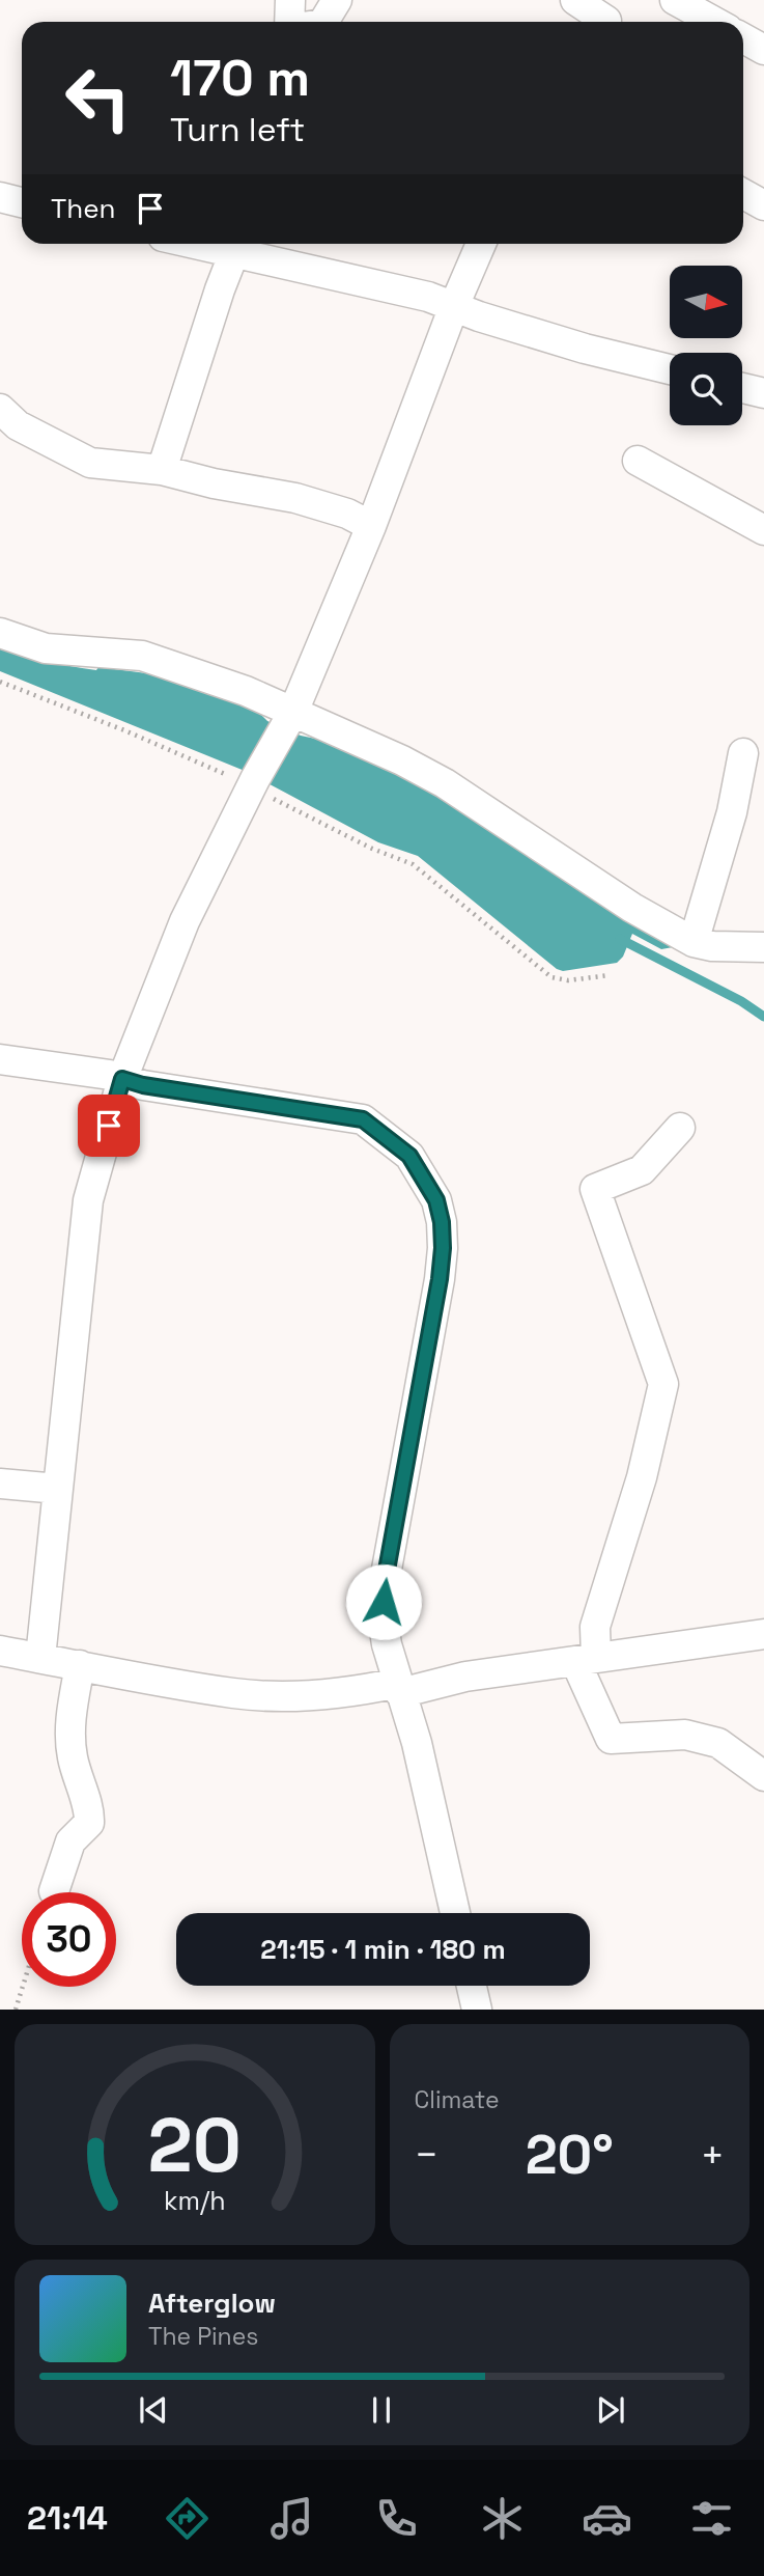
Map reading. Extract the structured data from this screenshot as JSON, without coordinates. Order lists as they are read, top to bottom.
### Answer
{
  "north": "right",
  "page": {
    "turn": ["170 m", "Turn left"],
    "then": "Then",
    "limit": "30",
    "trip": "21:15 · 1 min · 180 m",
    "tile": "Climate",
    "heat": ["−", "20°", "+"],
    "song": ["Afterglow", "The Pines"],
    "tabs": "21:14",
    "gauge": ["20", "km/h"]
  }
}
